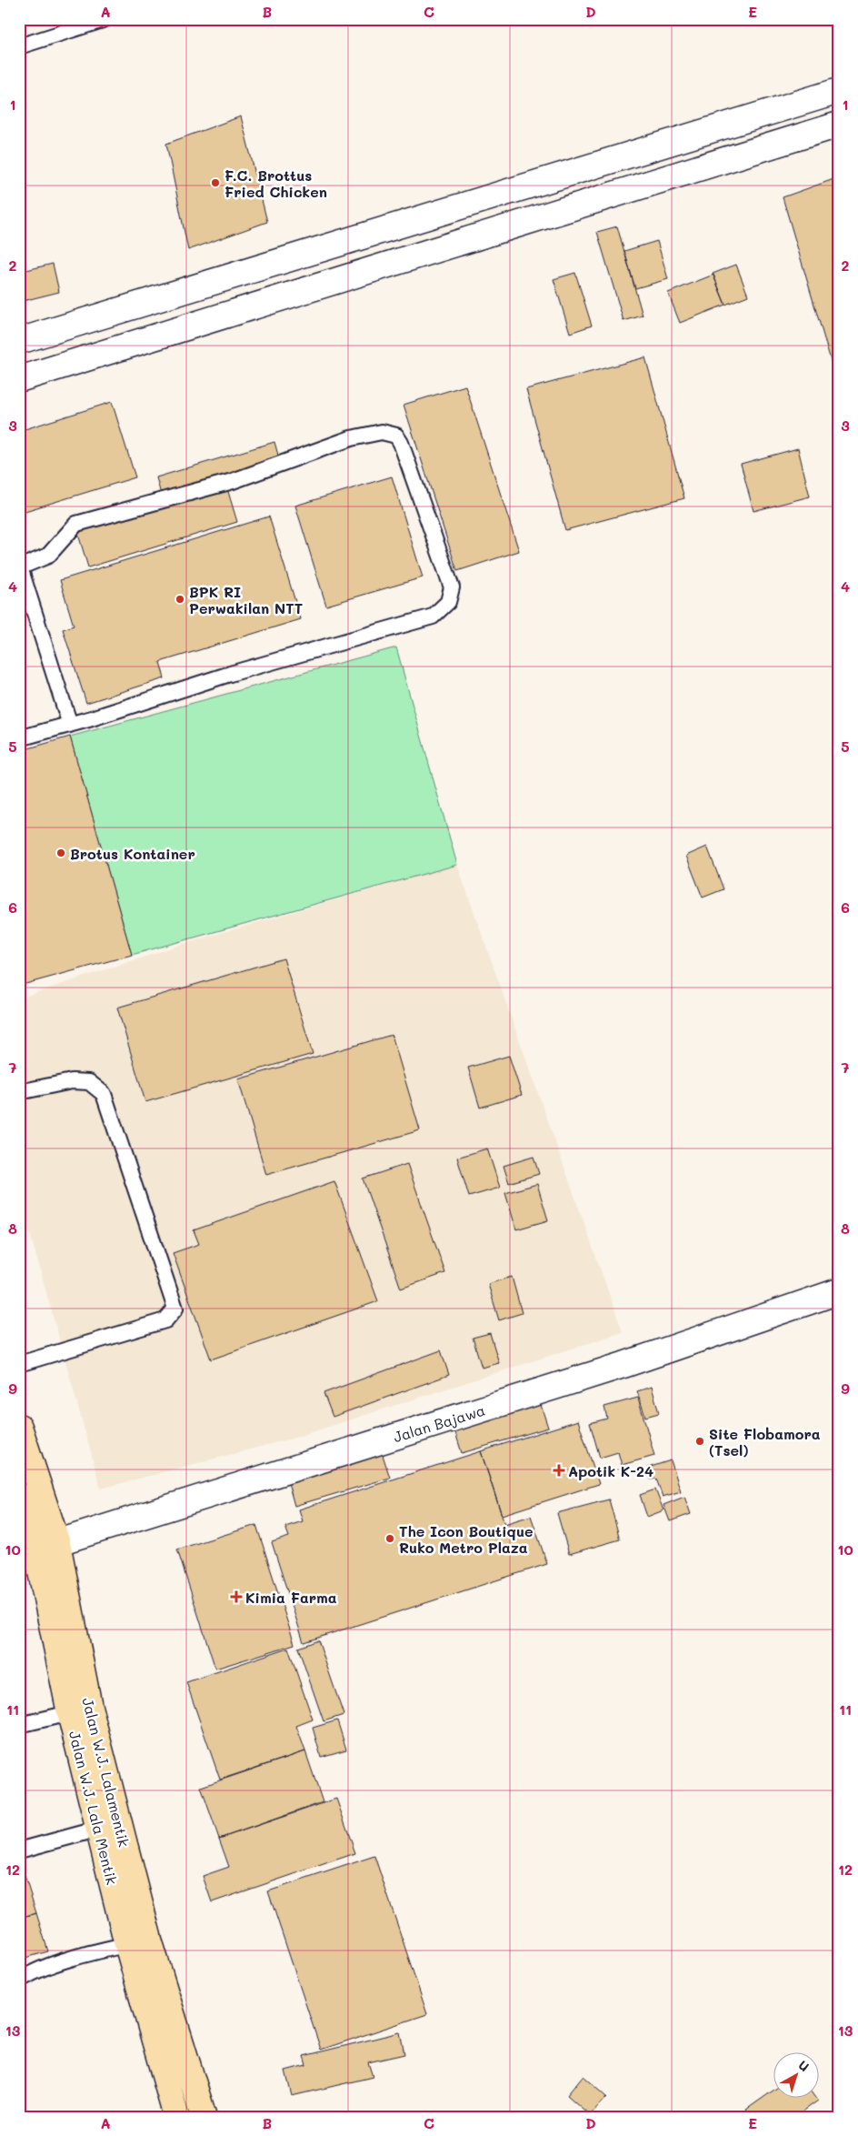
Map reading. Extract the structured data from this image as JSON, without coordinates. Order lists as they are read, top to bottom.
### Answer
{
  "streets": {
    "main road": ["Jalan W.J. Lalamentik"],
    "street": ["Jalan Bajawa"]
  },
  "crossings": [
    ["Jalan Bajawa", "Jalan W.J. Lalamentik"]
  ],
  "places": {
    "other": [
      "F.C. Brottus Fried Chicken",
      "BPK RI Perwakilan NTT",
      "Brotus Kontainer",
      "Site Flobamora (Tsel)",
      "The Icon Boutique Ruko Metro Plaza"
    ],
    "health": ["Apotik K-24", "Kimia Farma"]
  },
  "north": "top right",
  "grid": {
    "columns": [
      "A",
      "B",
      "C",
      "D",
      "E"
    ],
    "rows": [
      "1",
      "2",
      "3",
      "4",
      "5",
      "6",
      "7",
      "8",
      "9",
      "10",
      "11",
      "12",
      "13"
    ]
  }
}
